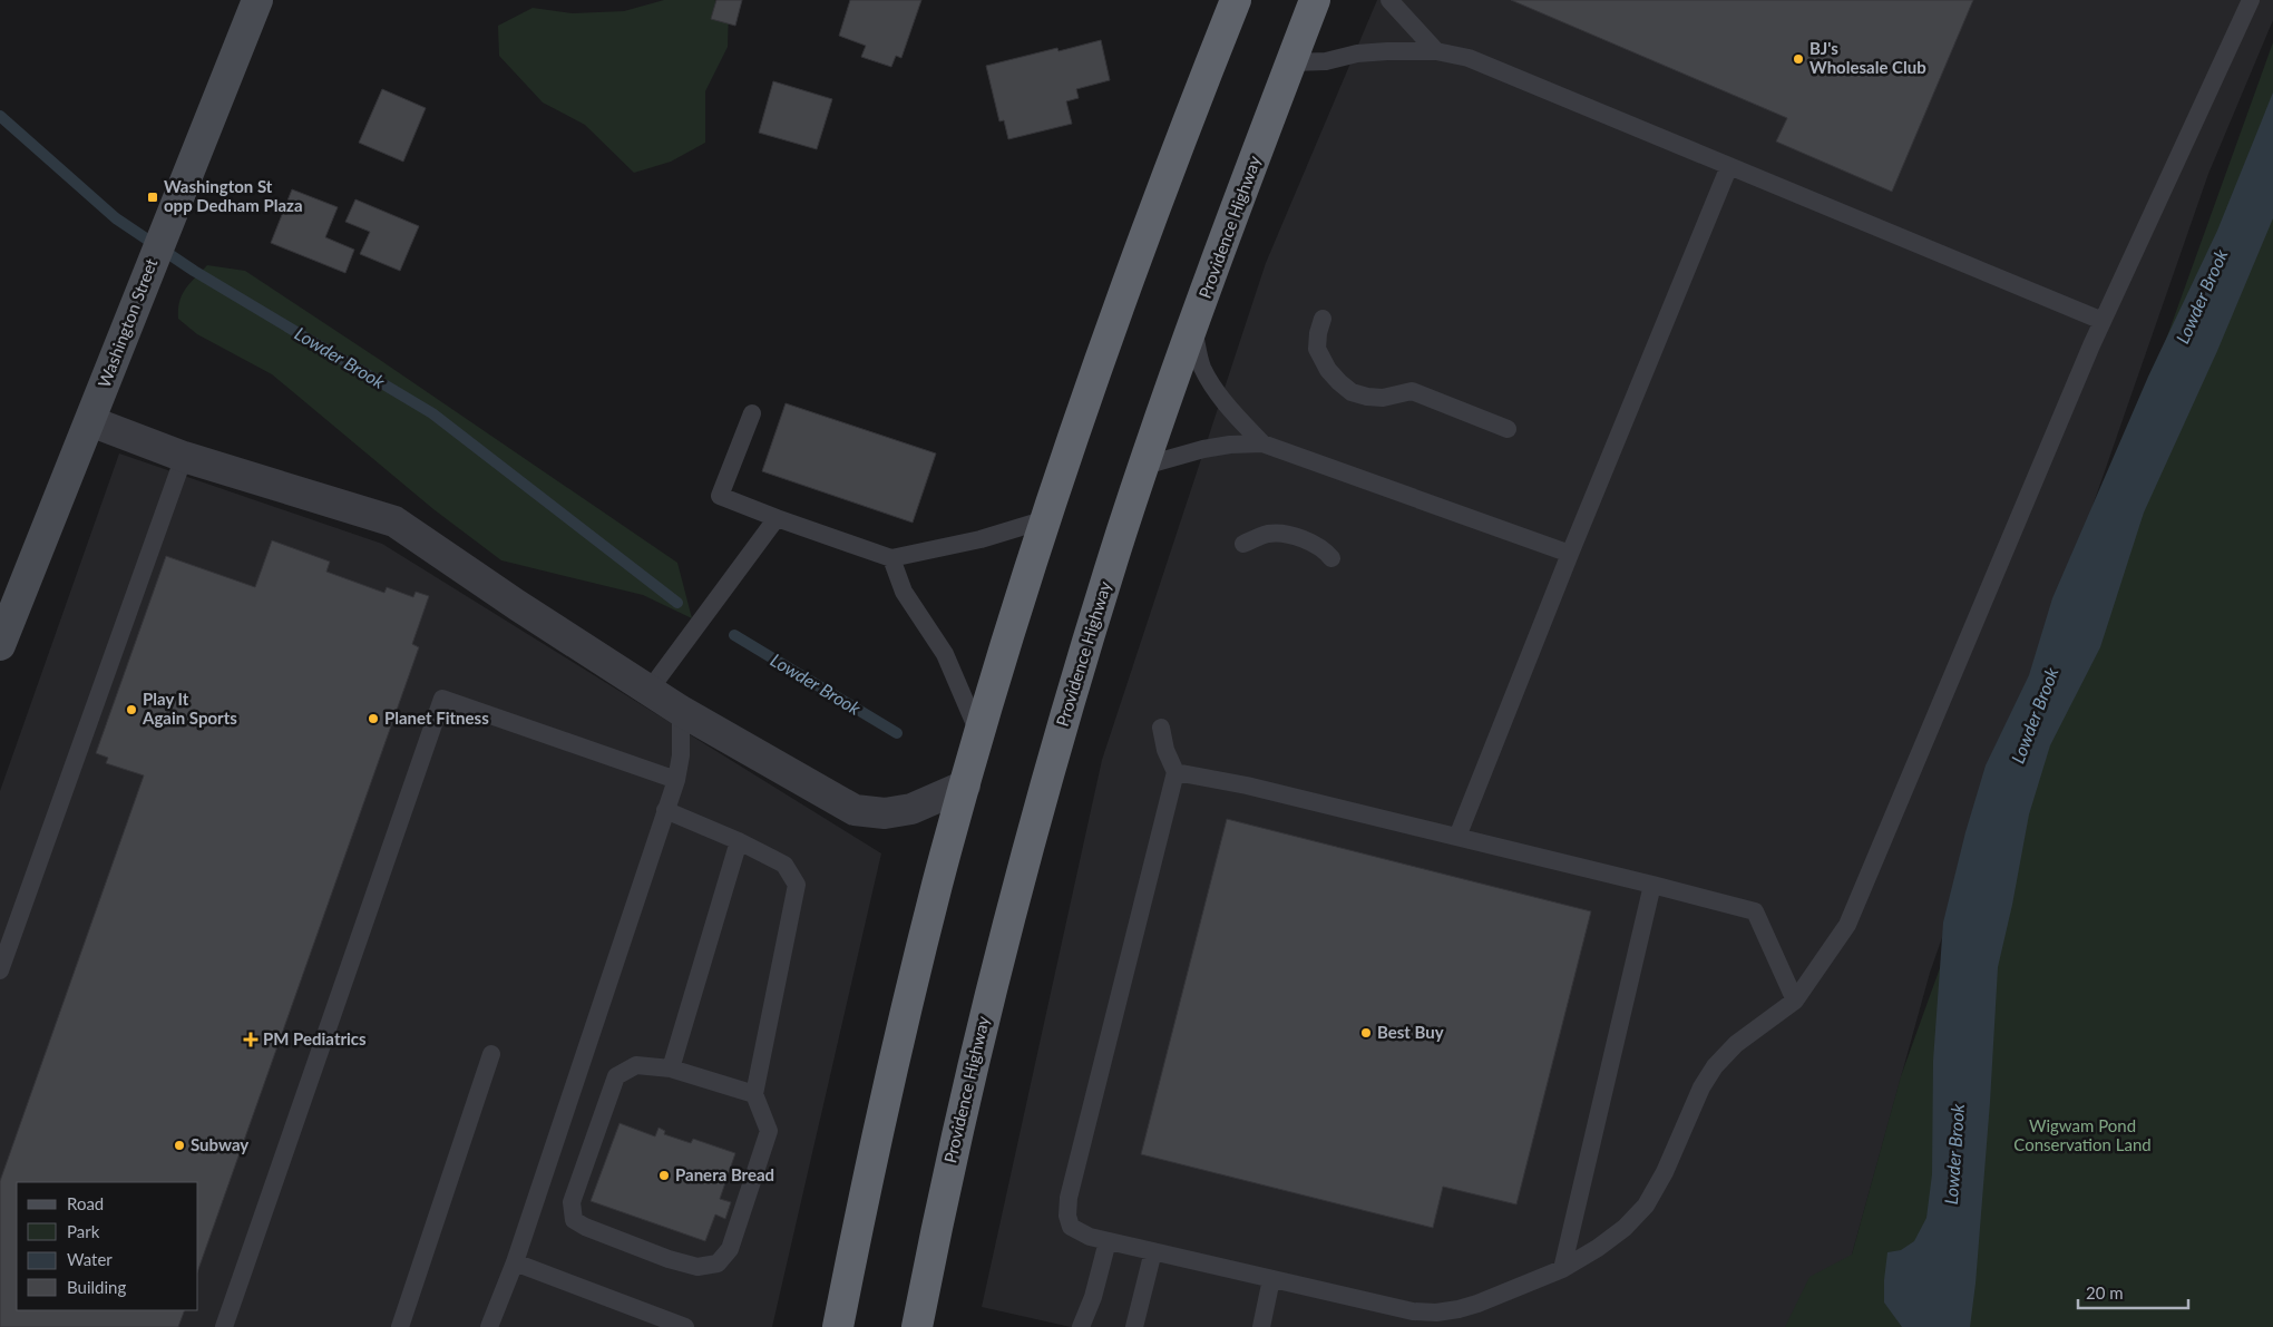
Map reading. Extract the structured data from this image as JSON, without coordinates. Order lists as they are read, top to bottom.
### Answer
{
  "streets": {
    "highway": ["Providence Highway"],
    "main road": ["Washington Street"]
  },
  "water": ["Lowder Brook"],
  "parks": ["Wigwam Pond Conservation Land"],
  "places": {
    "other": [
      "BJ's Wholesale Club",
      "Play It Again Sports",
      "Planet Fitness",
      "Best Buy",
      "Subway",
      "Panera Bread"
    ],
    "transit": ["Washington St opp Dedham Plaza"],
    "health": ["PM Pediatrics"]
  },
  "legend": [
    "Road",
    "Park",
    "Water",
    "Building"
  ],
  "scale_bar": "20 m"
}
